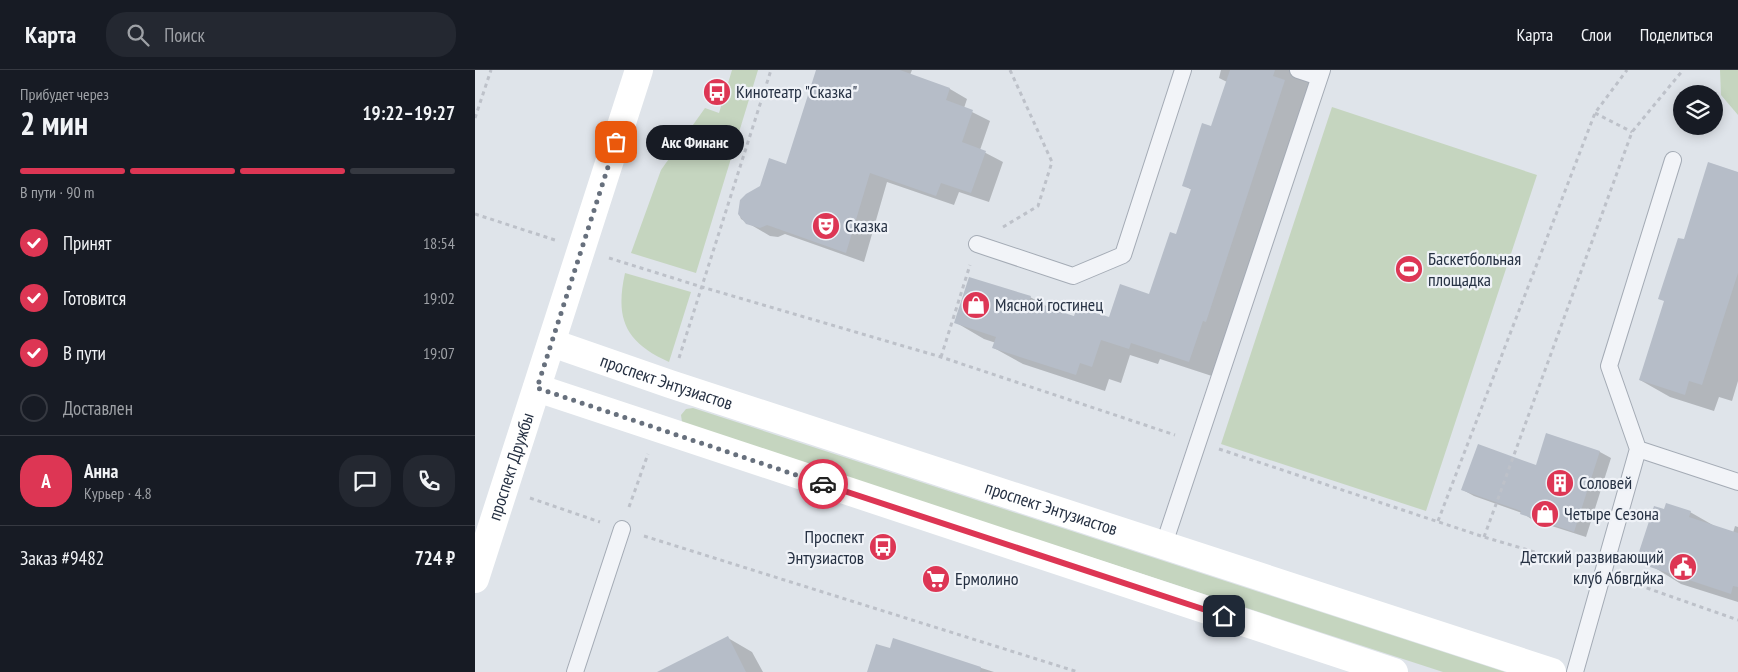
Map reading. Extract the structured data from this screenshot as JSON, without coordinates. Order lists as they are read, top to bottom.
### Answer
{
  "streets": {
    "main road": ["проспект Энтузиастов", "проспект Дружбы"]
  },
  "crossings": [
    ["проспект Энтузиастов", "проспект Дружбы"]
  ],
  "places": {
    "bus stop": ["Кинотеатр \"Сказка\"", "Проспект Энтузиастов"],
    "other": ["Акс Финанс"],
    "theatre": ["Сказка"],
    "sports": ["Баскетбольная площадка"],
    "shop": ["Мясной гостинец", "Четыре Сезона"],
    "building": ["Соловей"],
    "public building": ["Детский развивающий клуб Абвгдйка"],
    "supermarket": ["Ермолино"]
  },
  "page": {
    "header": "Карта",
    "search": "Поиск",
    "nav": ["Карта", "Слои", "Поделиться"],
    "heading": ["2 мин", "Прибудет через", "19:22–19:27"],
    "panel": [
      "Анна",
      "Курьер · 4.8",
      "Заказ #9482",
      "724 ₽"
    ],
    "bubble": "Акс Финанс",
    "bar": "В пути · 90 m",
    "list": [
      ["Принят", "18:54"],
      ["Готовится", "19:02"],
      ["В пути", "19:07"],
      "Доставлен"
    ],
    "round": "А"
  }
}
